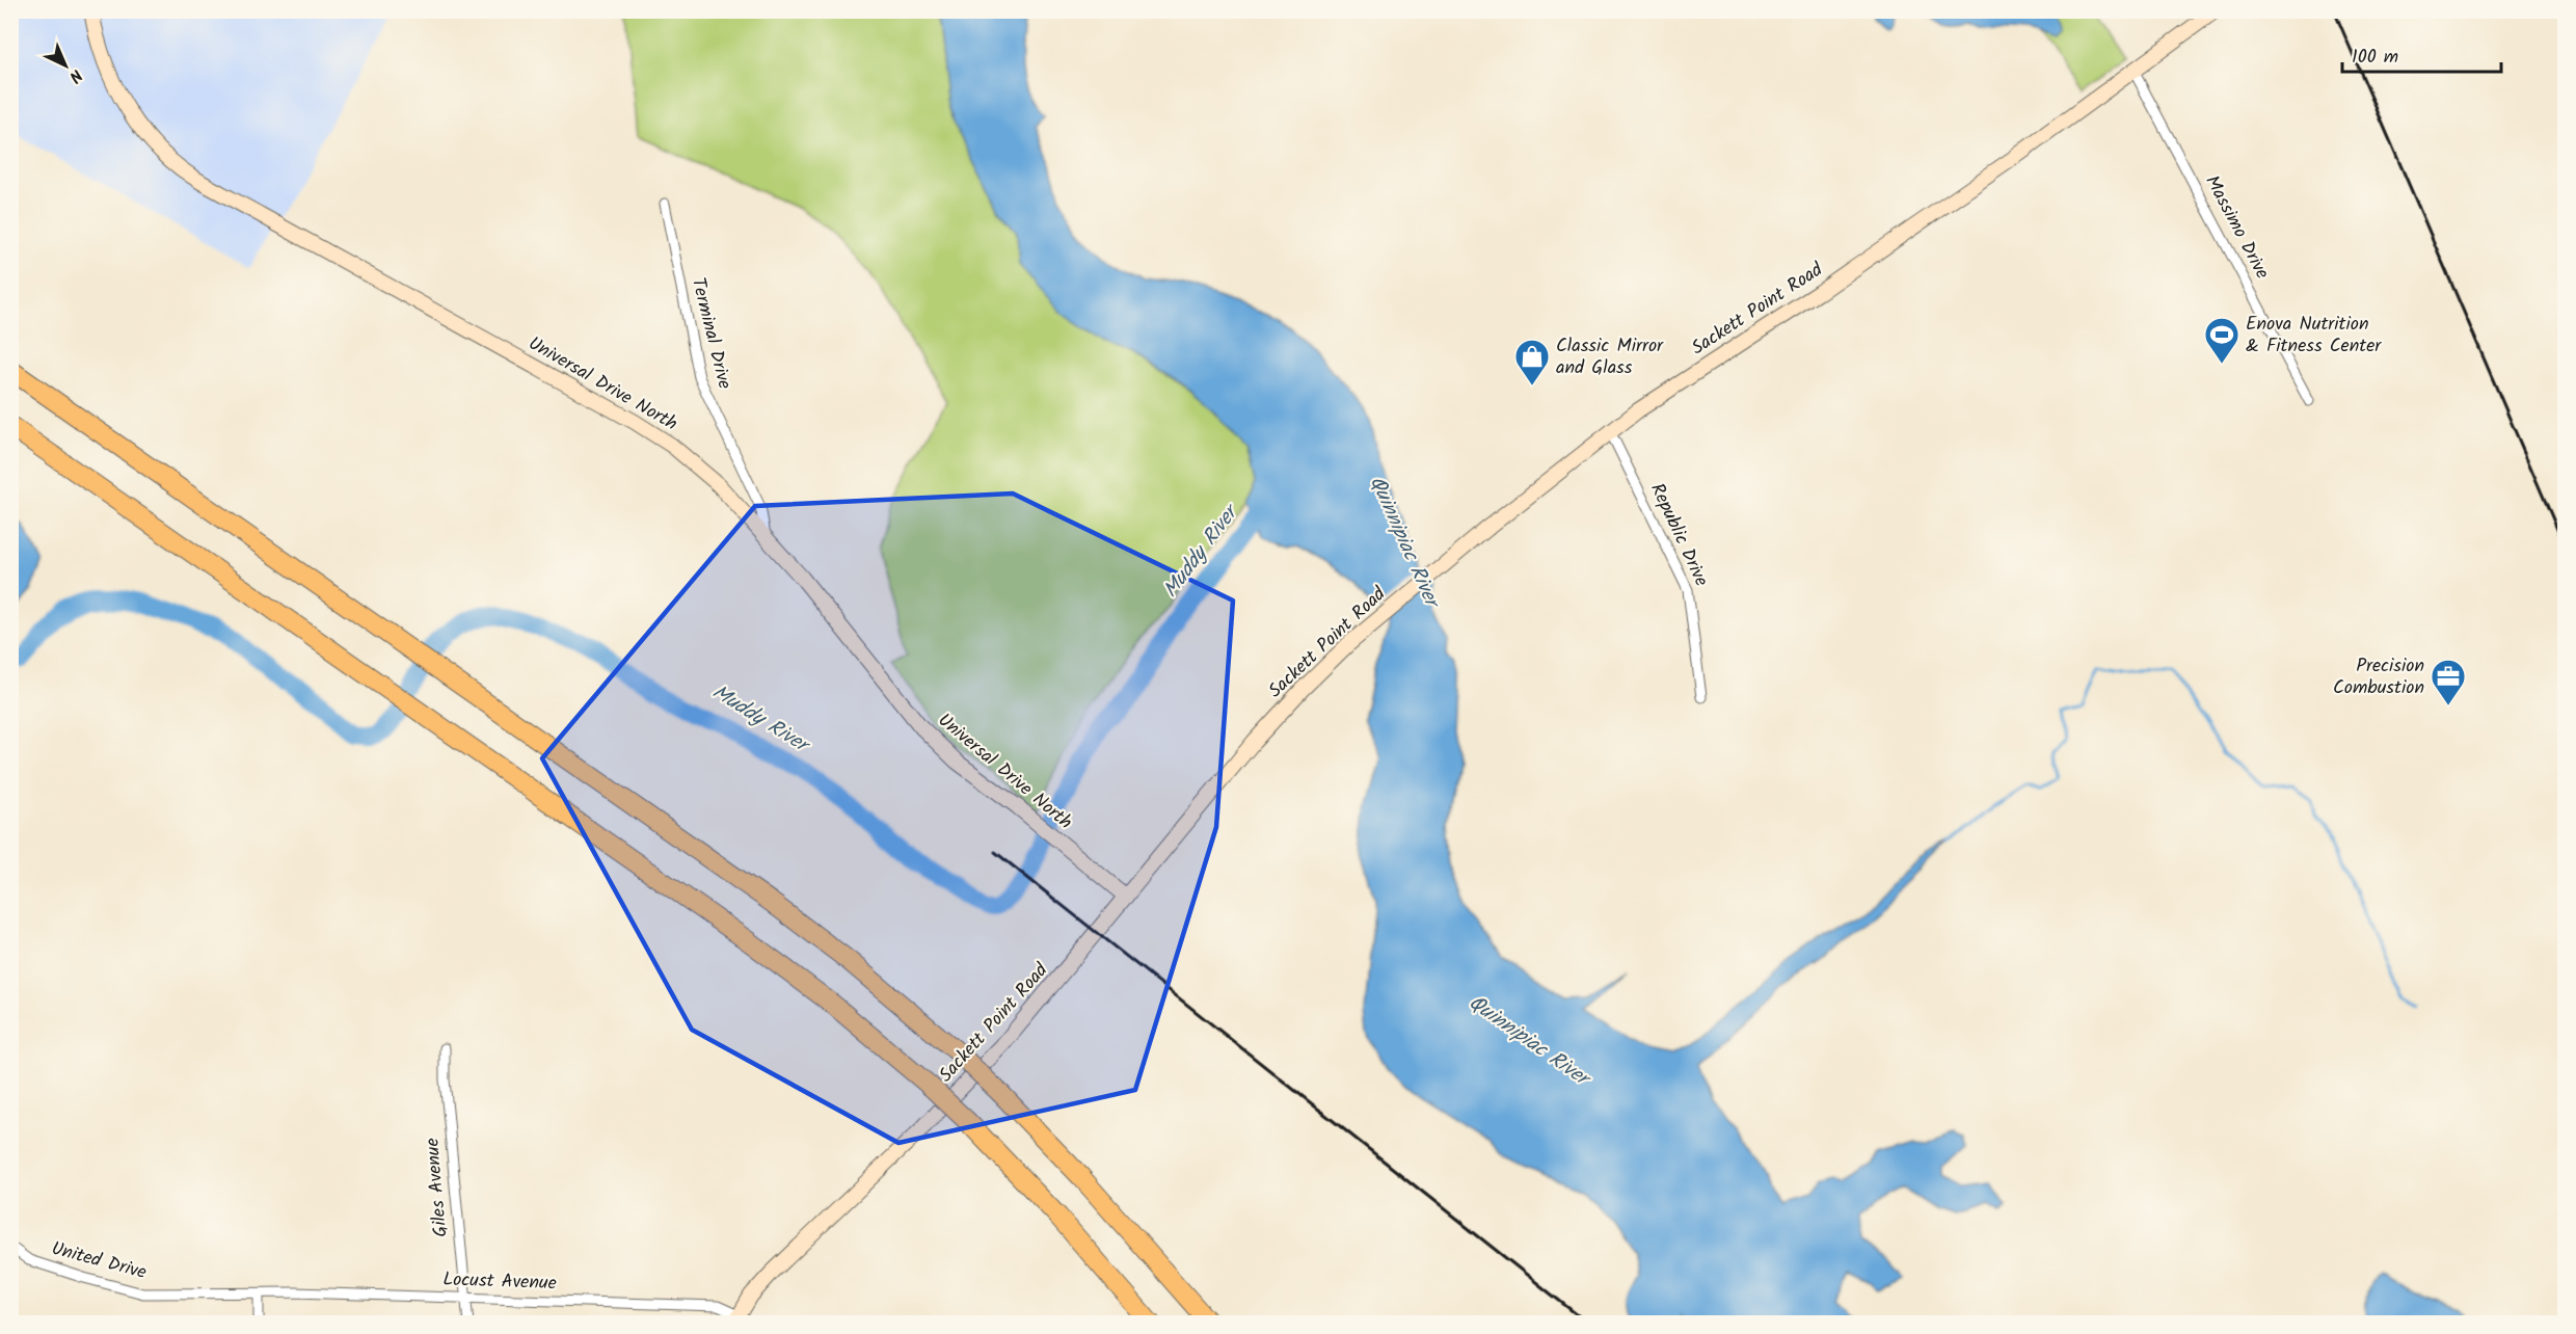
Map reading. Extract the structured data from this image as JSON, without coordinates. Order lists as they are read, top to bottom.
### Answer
{
  "streets": {
    "street": [
      "Massimo Drive",
      "Sackett Point Road",
      "Terminal Drive",
      "Universal Drive North",
      "Republic Drive",
      "Giles Avenue",
      "United Drive",
      "Locust Avenue"
    ]
  },
  "crossings": [
    ["Massimo Drive", "Sackett Point Road"],
    ["Sackett Point Road", "Universal Drive North"],
    ["Sackett Point Road", "Republic Drive"],
    ["Sackett Point Road", "Locust Avenue"],
    ["Terminal Drive", "Universal Drive North"],
    ["Giles Avenue", "Locust Avenue"],
    ["United Drive", "Locust Avenue"]
  ],
  "water": ["Quinnipiac River", "Muddy River"],
  "places": {
    "sports": ["Enova Nutrition & Fitness Center"],
    "shop": ["Classic Mirror and Glass"],
    "office": ["Precision Combustion"]
  },
  "scale_bar": "100 m",
  "north": "bottom right"
}
